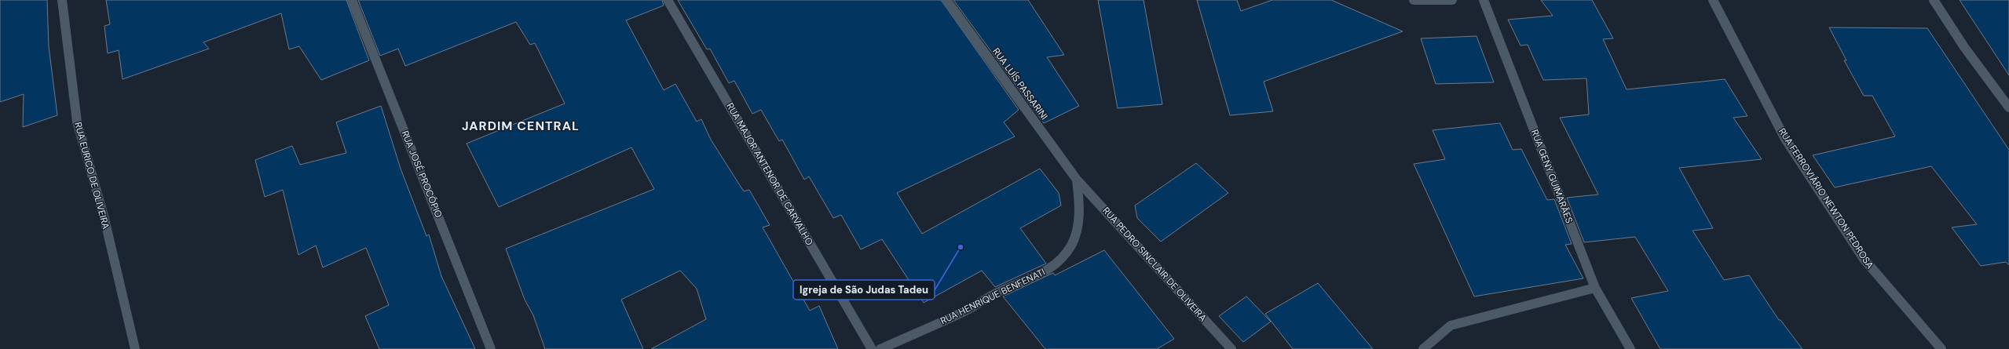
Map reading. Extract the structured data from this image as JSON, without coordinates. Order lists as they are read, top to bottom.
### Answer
{
  "streets": {
    "street": [
      "RUA LUÍS PASSARINI",
      "RUA JOSÉ PROCÓPIO",
      "RUA MAJOR ANTENOR DE CARVALHO",
      "RUA EURICO DE OLIVEIRA",
      "RUA GENY GUIMARÃES",
      "RUA FERROVIÁRIO NEWTON PEDROSA",
      "RUA PEDRO SINCLAIR DE OLIVEIRA",
      "RUA HENRIQUE BENFENATI"
    ]
  },
  "crossings": [
    ["RUA LUÍS PASSARINI", "RUA PEDRO SINCLAIR DE OLIVEIRA"],
    ["RUA LUÍS PASSARINI", "RUA HENRIQUE BENFENATI"],
    ["RUA PEDRO SINCLAIR DE OLIVEIRA", "RUA HENRIQUE BENFENATI"]
  ],
  "districts": ["JARDIM CENTRAL"],
  "places": ["Igreja de São Judas Tadeu"]
}
